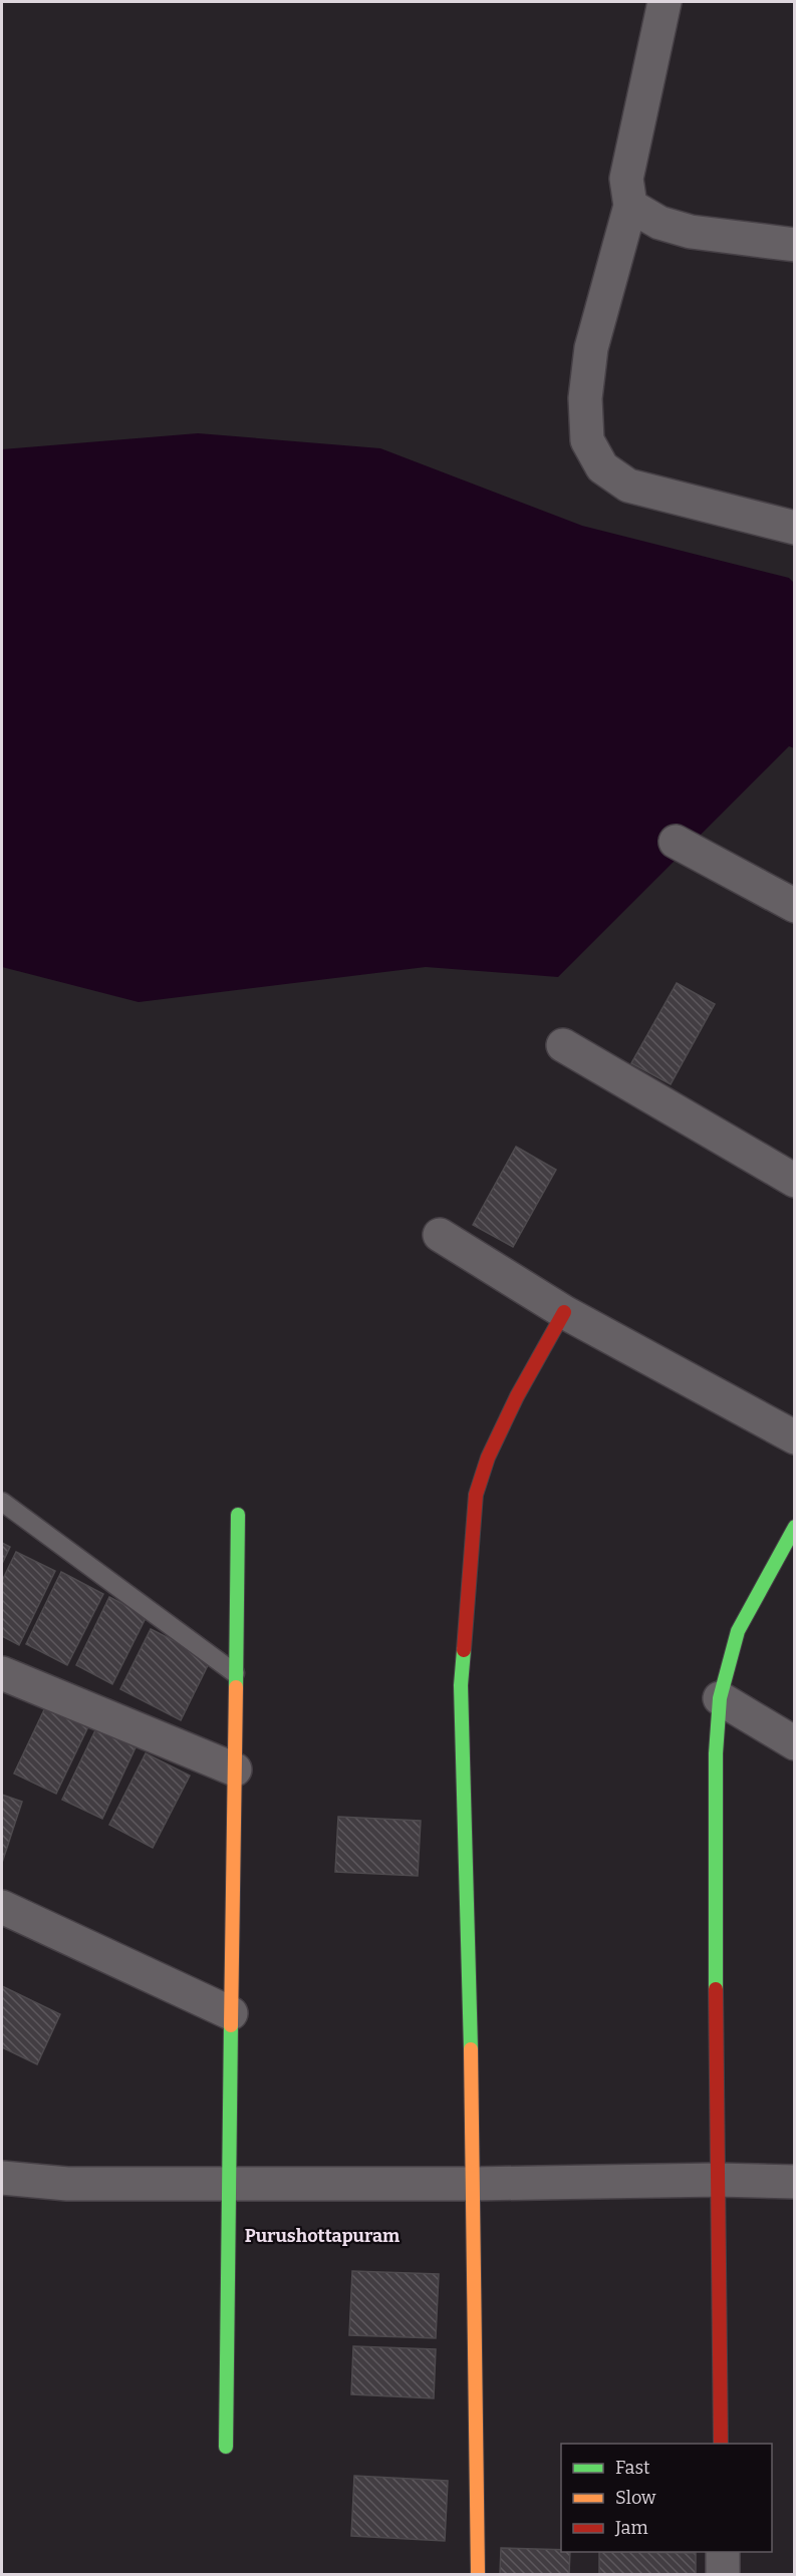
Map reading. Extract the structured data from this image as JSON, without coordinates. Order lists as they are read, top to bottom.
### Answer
{
  "districts": ["Purushottapuram"],
  "legend": ["Fast", "Slow", "Jam"]
}
